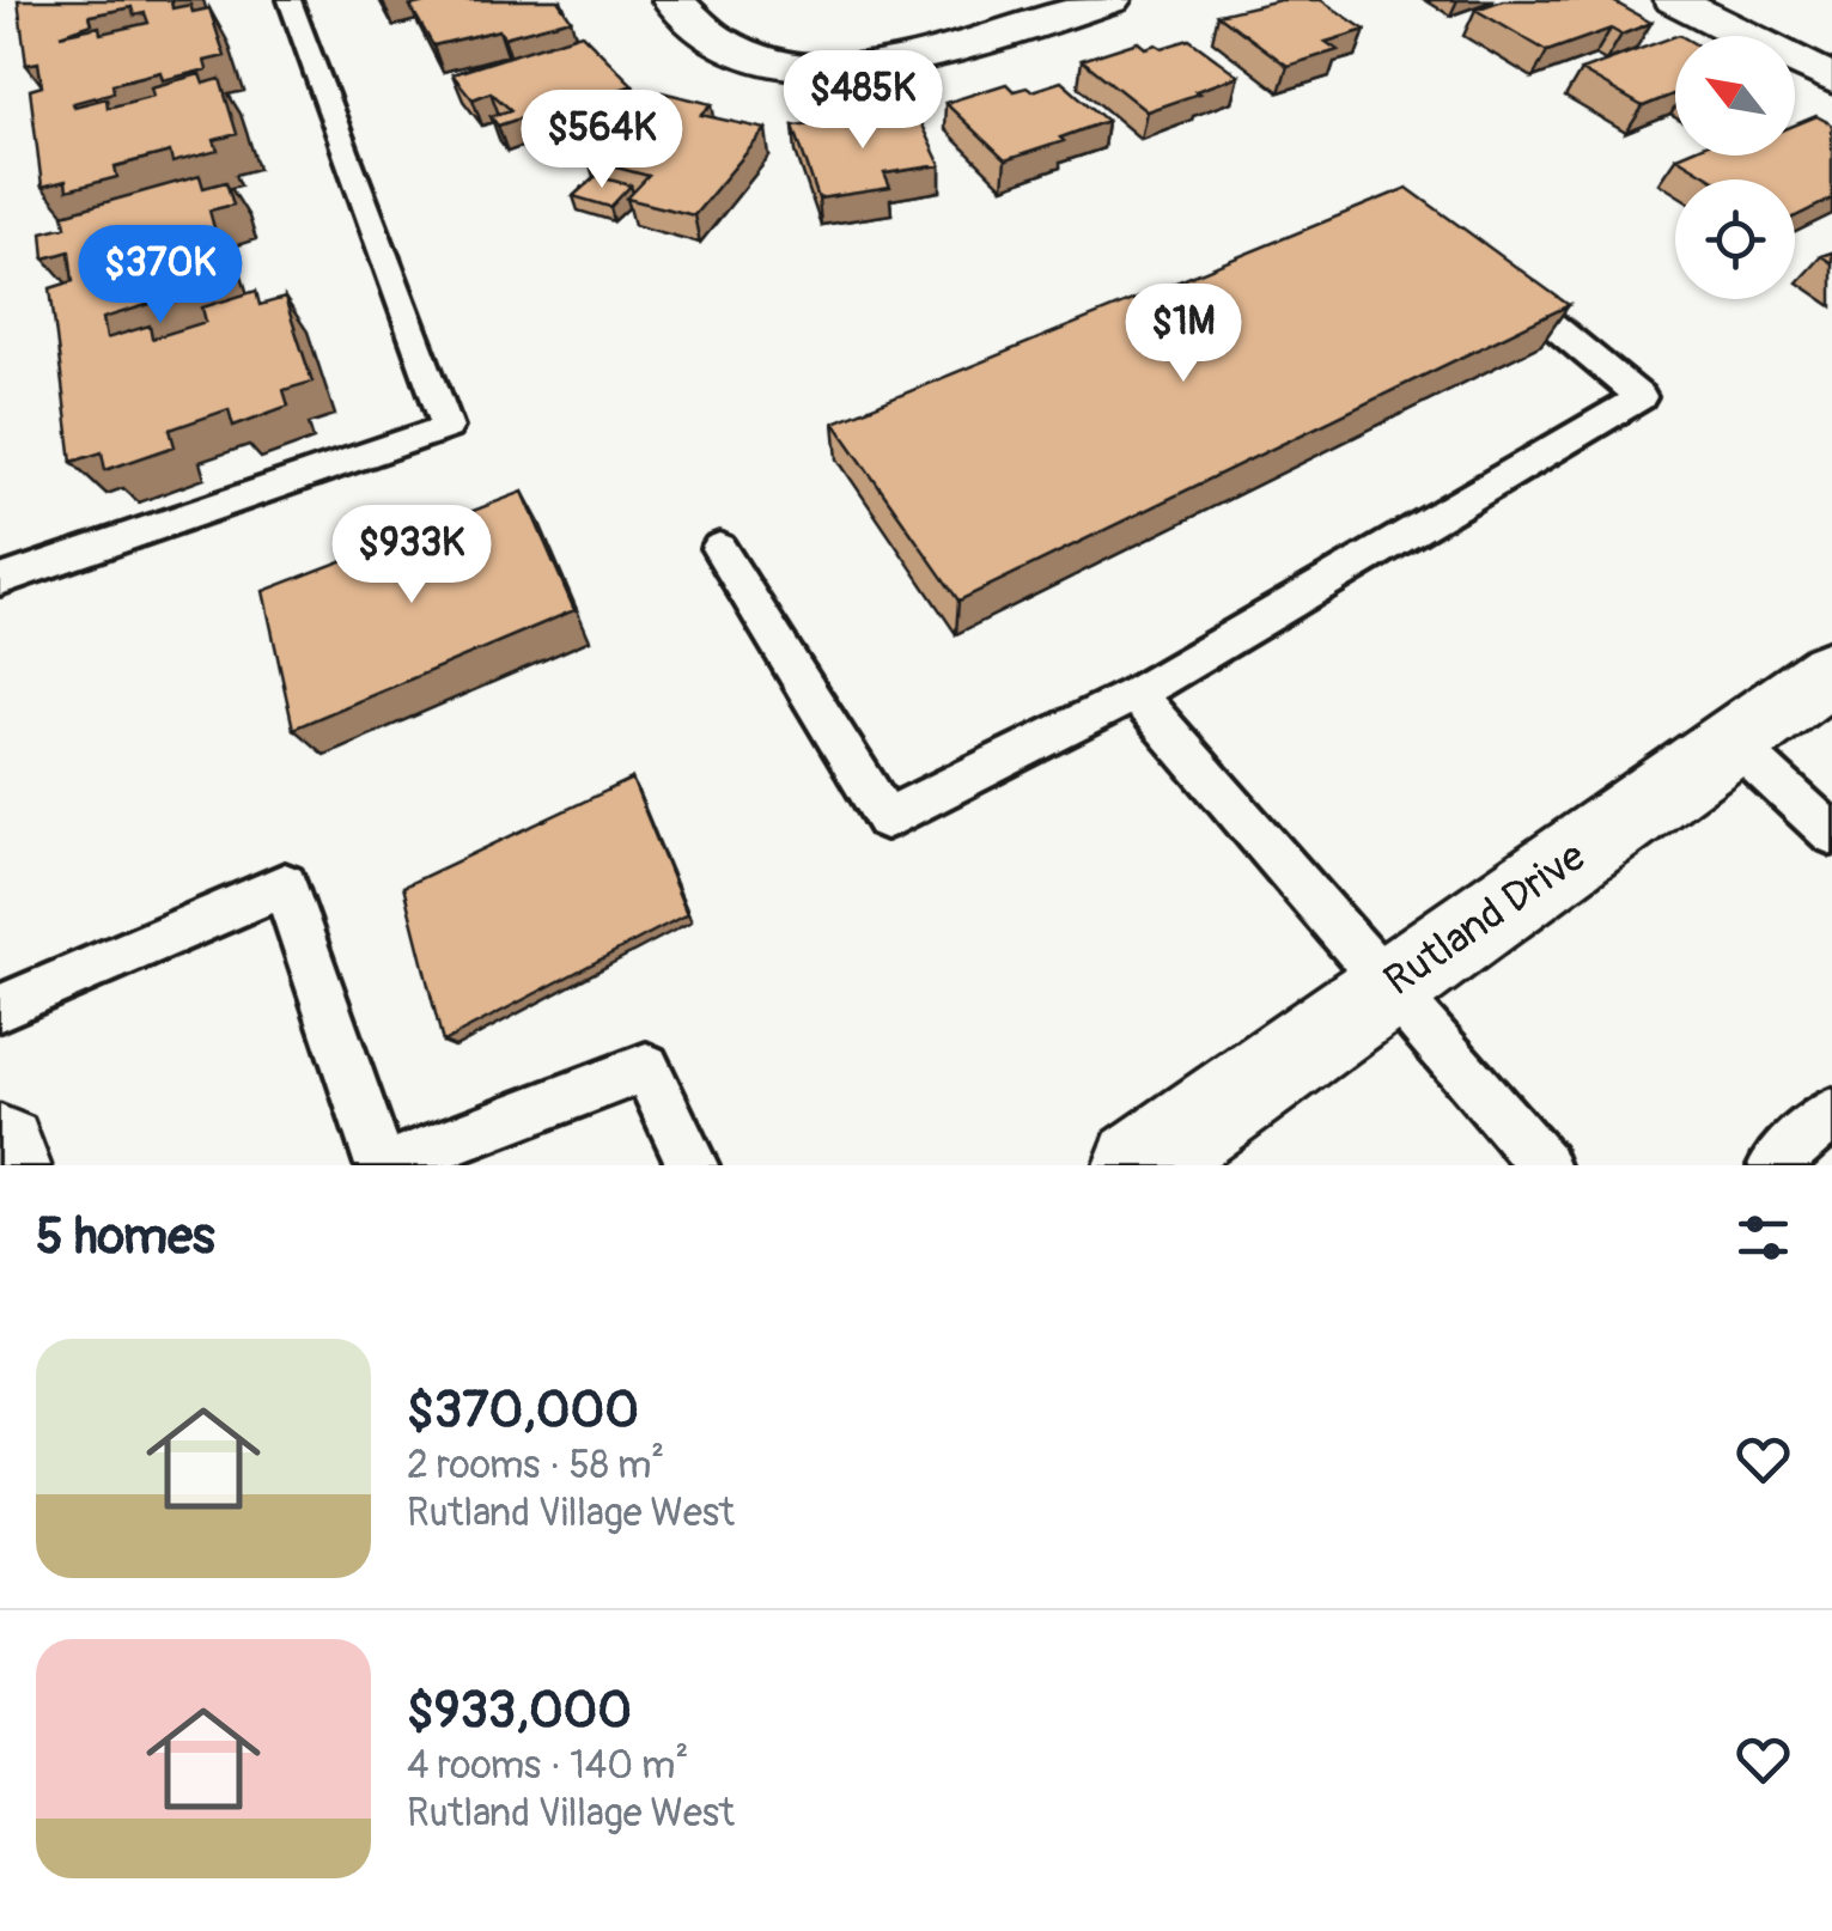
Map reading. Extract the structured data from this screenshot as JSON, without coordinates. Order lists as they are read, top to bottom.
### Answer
{
  "streets": {
    "street": ["Rutland Drive"]
  },
  "north": "top left",
  "page": {
    "price": [
      "$485K",
      "$564K",
      "$370K",
      "$1M",
      "$933K"
    ],
    "heading": "5 homes",
    "list": [
      {
        "name": "$370,000",
        "note": "2 rooms · 58 m² · Rutland Village West"
      },
      {
        "name": "$933,000",
        "note": "4 rooms · 140 m² · Rutland Village West"
      }
    ]
  }
}
